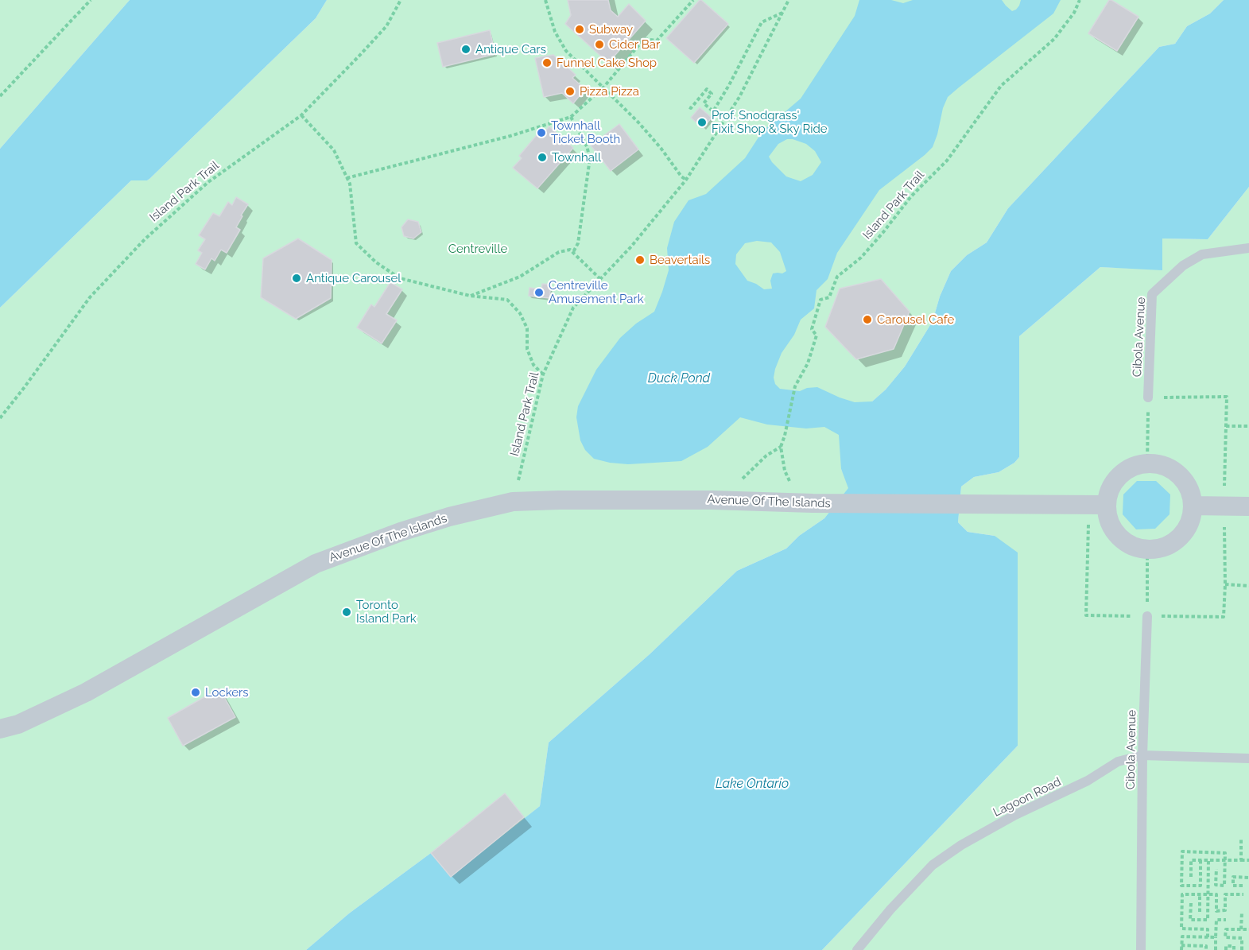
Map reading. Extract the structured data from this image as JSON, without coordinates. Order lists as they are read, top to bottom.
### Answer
{
  "streets": {
    "street": ["Avenue Of The Islands"],
    "lane": ["Cibola Avenue", "Lagoon Road"],
    "path": ["Island Park Trail"]
  },
  "crossings": [
    ["Island Park Trail", "Avenue Of The Islands"],
    ["Cibola Avenue", "Lagoon Road"]
  ],
  "water": ["Duck Pond", "Lake Ontario"],
  "parks": ["Centreville"],
  "places": [
    "Subway",
    "Cider Bar",
    "Antique Cars",
    "Funnel Cake Shop",
    "Pizza Pizza",
    "Prof. Snodgrass' Fixit Shop & Sky Ride",
    "Townhall Ticket Booth",
    "Townhall",
    "Beavertails",
    "Antique Carousel",
    "Centreville Amusement Park",
    "Carousel Cafe",
    "Toronto Island Park",
    "Lockers"
  ]
}
